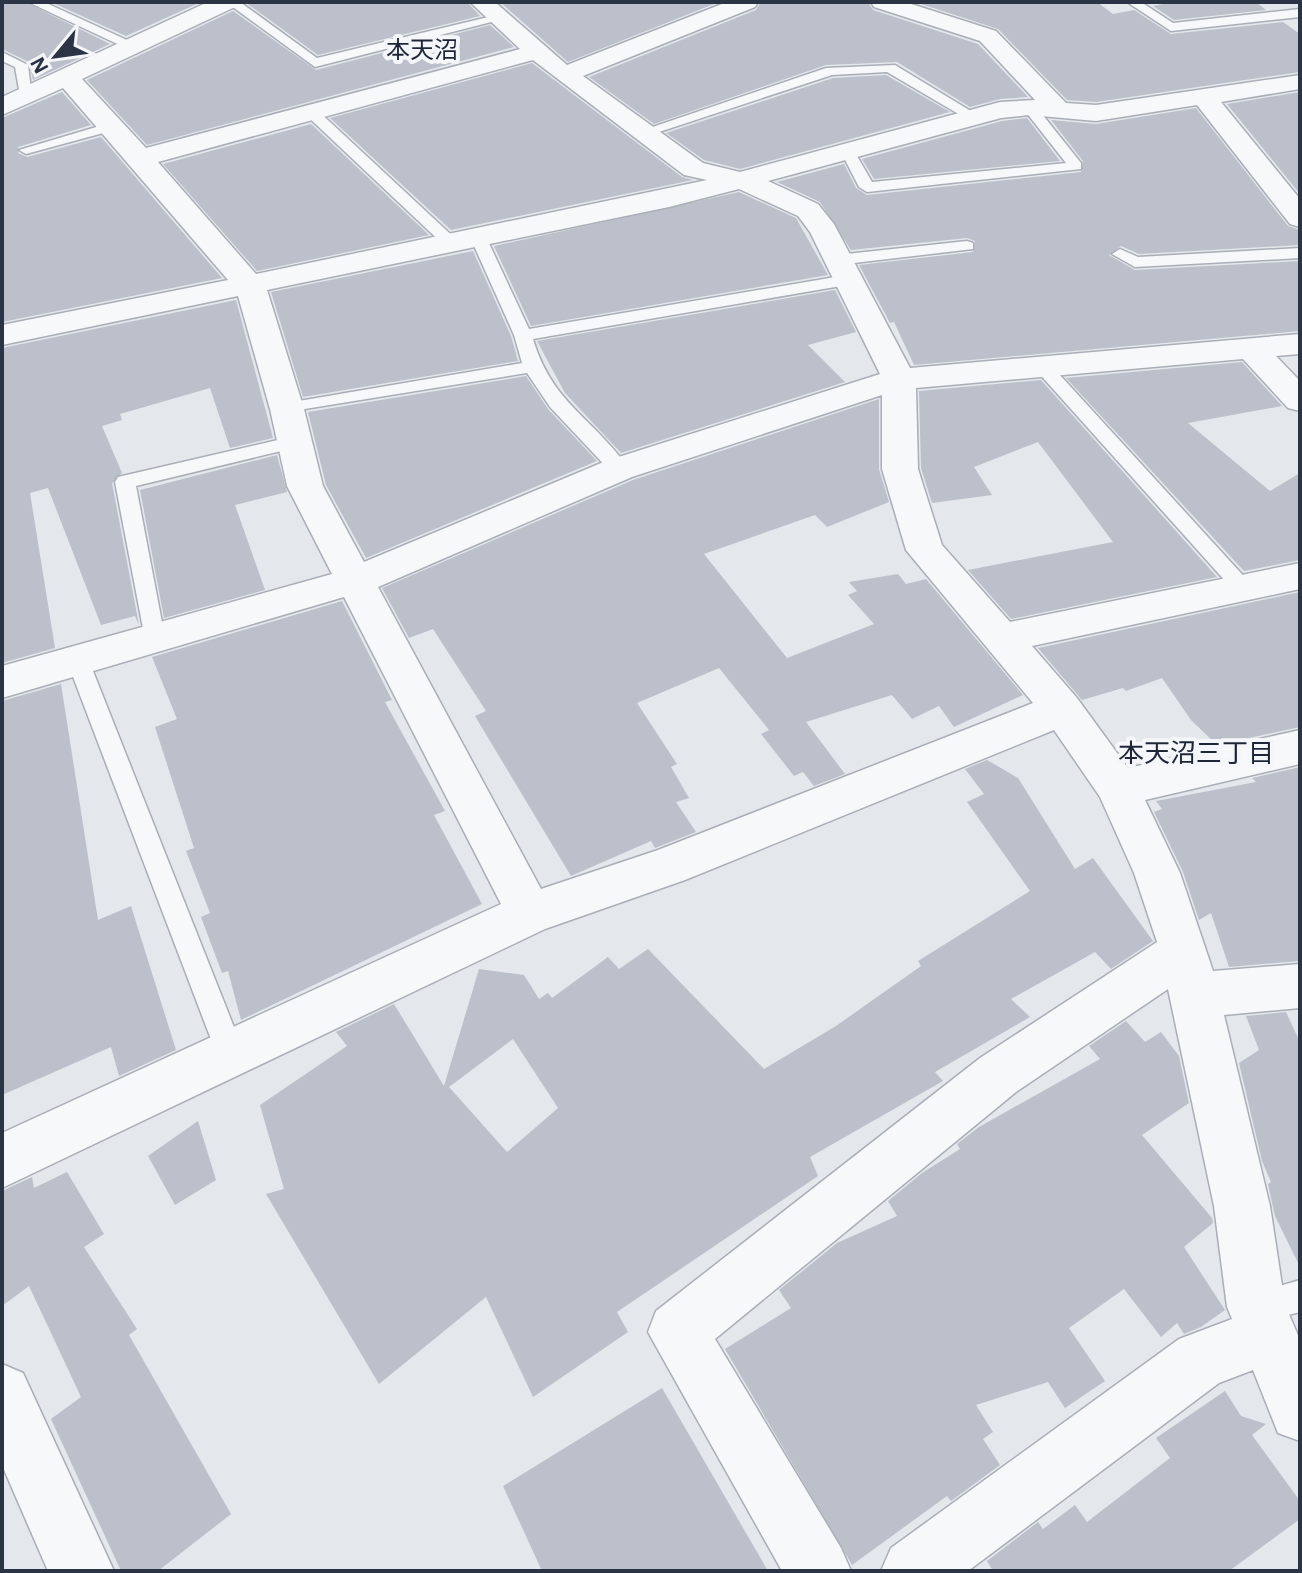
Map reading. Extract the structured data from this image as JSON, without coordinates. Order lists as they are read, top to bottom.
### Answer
{
  "districts": ["本天沼", "本天沼三丁目"],
  "north": "bottom left"
}
